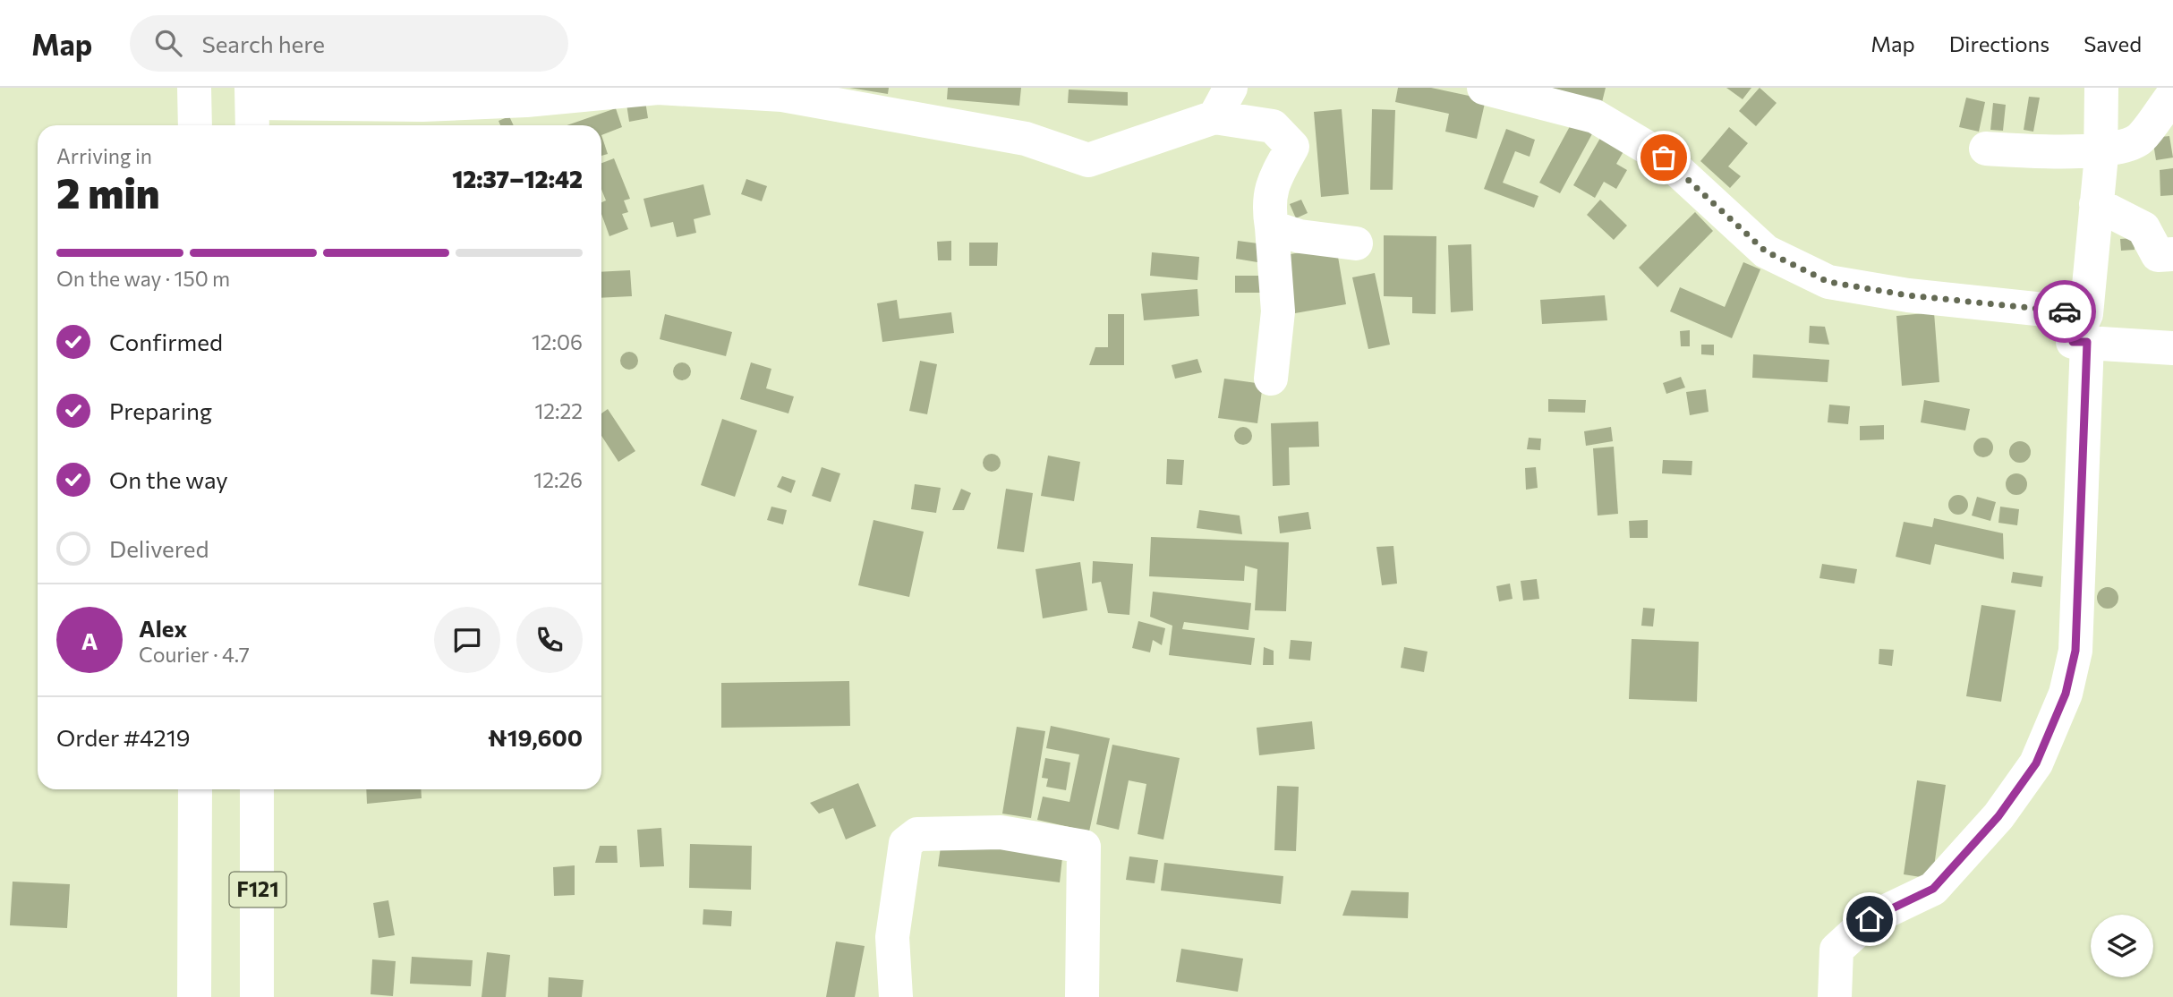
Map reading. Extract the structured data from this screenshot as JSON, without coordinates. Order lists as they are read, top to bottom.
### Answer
{
  "streets": {
    "street": ["F121"]
  },
  "page": {
    "header": "Map",
    "search": "Search here",
    "nav": ["Map", "Directions", "Saved"],
    "heading": ["2 min", "Arriving in", "12:37–12:42"],
    "panel": [
      "Alex",
      "Courier · 4.7",
      "Order #4219",
      "₦19,600"
    ],
    "bar": "On the way · 150 m",
    "list": [
      ["Confirmed", "12:06"],
      ["Preparing", "12:22"],
      ["On the way", "12:26"],
      "Delivered"
    ],
    "round": "A"
  }
}
